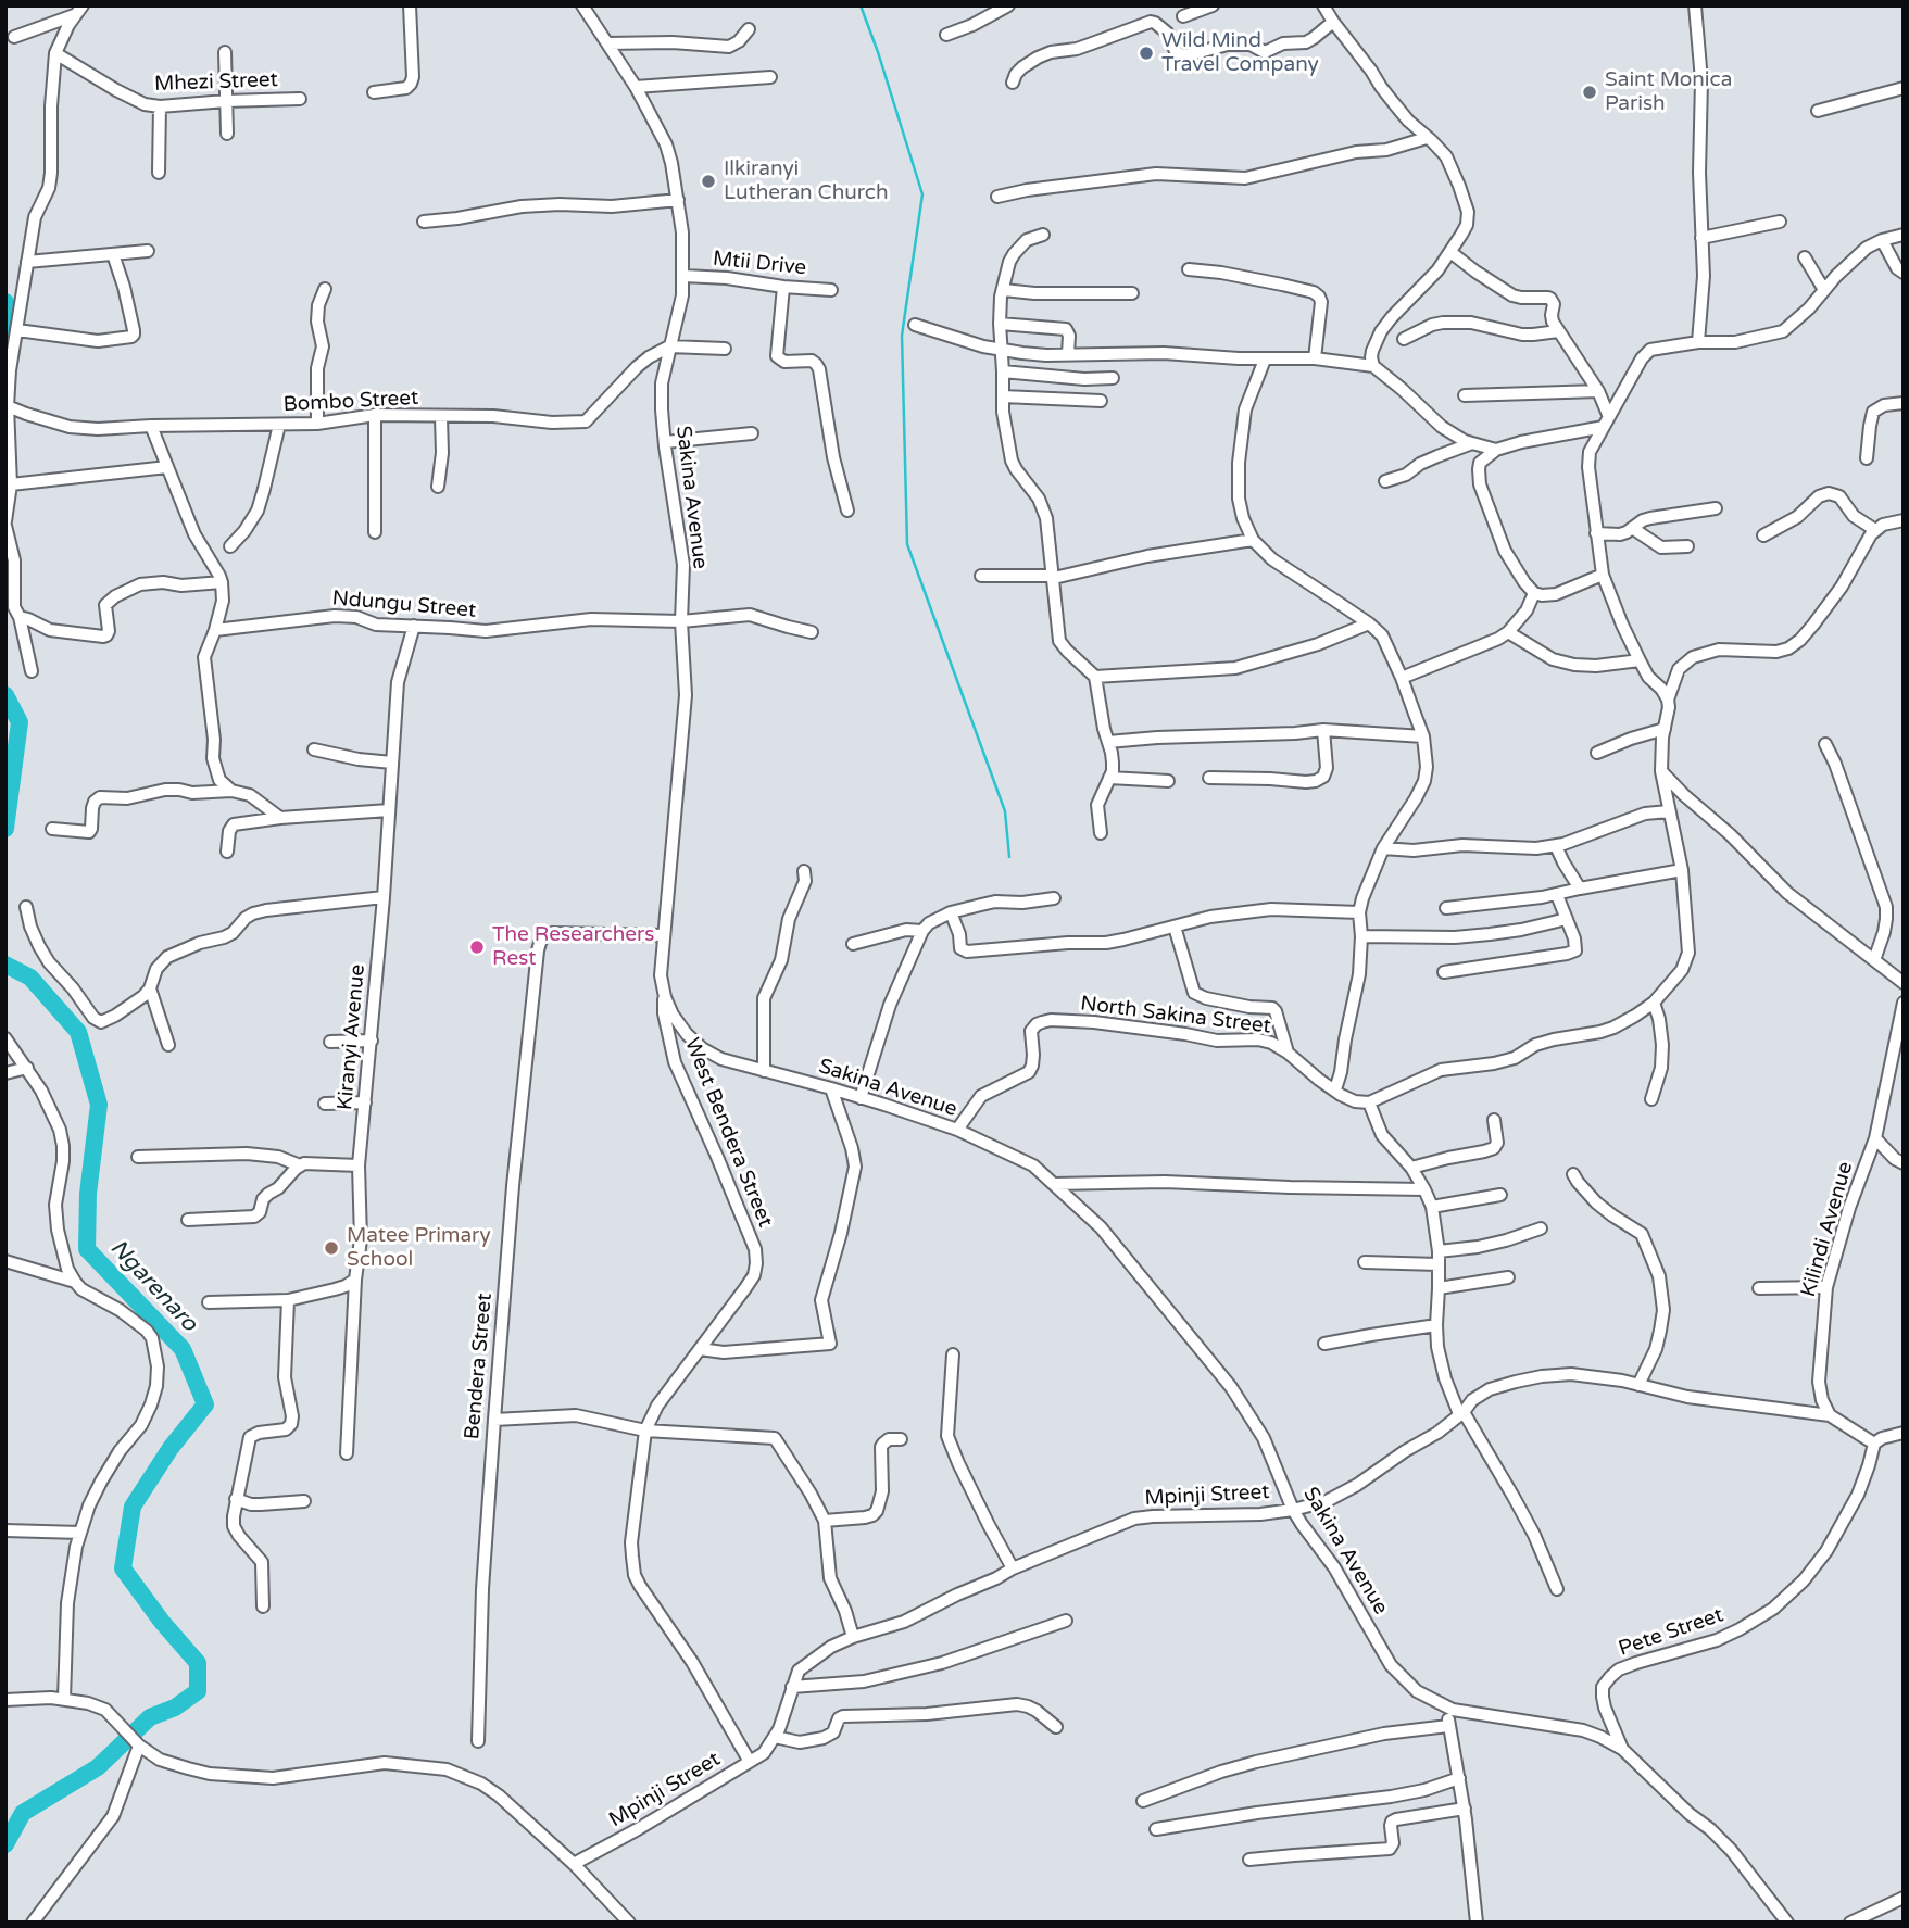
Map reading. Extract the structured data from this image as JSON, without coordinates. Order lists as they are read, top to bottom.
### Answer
{
  "streets": {
    "street": [
      "Mhezi Street",
      "Mtii Drive",
      "Bombo Street",
      "Sakina Avenue",
      "Ndungu Street",
      "North Sakina Street",
      "Kiranyi Avenue",
      "West Bendera Street",
      "Kilindi Avenue",
      "Bendera Street",
      "Mpinji Street",
      "Pete Street"
    ]
  },
  "crossings": [
    ["Mtii Drive", "Sakina Avenue"],
    ["Bombo Street", "Sakina Avenue"],
    ["Sakina Avenue", "Ndungu Street"],
    ["Sakina Avenue", "North Sakina Street"],
    ["Sakina Avenue", "West Bendera Street"],
    ["Sakina Avenue", "Bendera Street"],
    ["Sakina Avenue", "Mpinji Street"],
    ["Sakina Avenue", "Pete Street"],
    ["Ndungu Street", "Kiranyi Avenue"],
    ["West Bendera Street", "Mpinji Street"],
    ["Kilindi Avenue", "Mpinji Street"]
  ],
  "water": ["Ngarenaro"],
  "places": [
    "Wild Mind Travel Company",
    "Saint Monica Parish",
    "Ilkiranyi Lutheran Church",
    "The Researchers Rest",
    "Matee Primary School"
  ]
}
